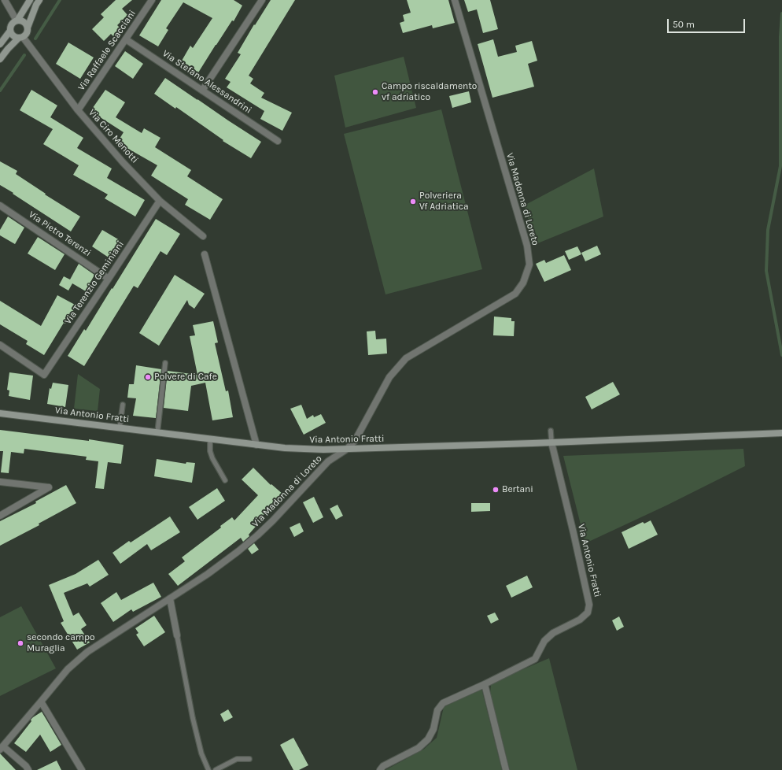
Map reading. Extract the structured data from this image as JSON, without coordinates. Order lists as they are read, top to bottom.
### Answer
{
  "streets": {
    "street": [
      "Via Raffaele Scacciani",
      "Via Stefano Alessandrini",
      "Via Ciro Menotti",
      "Via Madonna di Loreto",
      "Via Pietro Terenzi",
      "Via Terenzio Geminiani",
      "Via Antonio Fratti"
    ]
  },
  "crossings": [
    ["Via Raffaele Scacciani", "Via Stefano Alessandrini"],
    ["Via Raffaele Scacciani", "Via Ciro Menotti"],
    ["Via Ciro Menotti", "Via Terenzio Geminiani"],
    ["Via Madonna di Loreto", "Via Antonio Fratti"],
    ["Via Pietro Terenzi", "Via Terenzio Geminiani"]
  ],
  "places": [
    "Campo riscaldamento vf adriatico",
    "Polveriera Vf Adriatica",
    "Polvere di Cafe",
    "Bertani",
    "secondo campo Muraglia"
  ],
  "scale_bar": "50 m"
}
